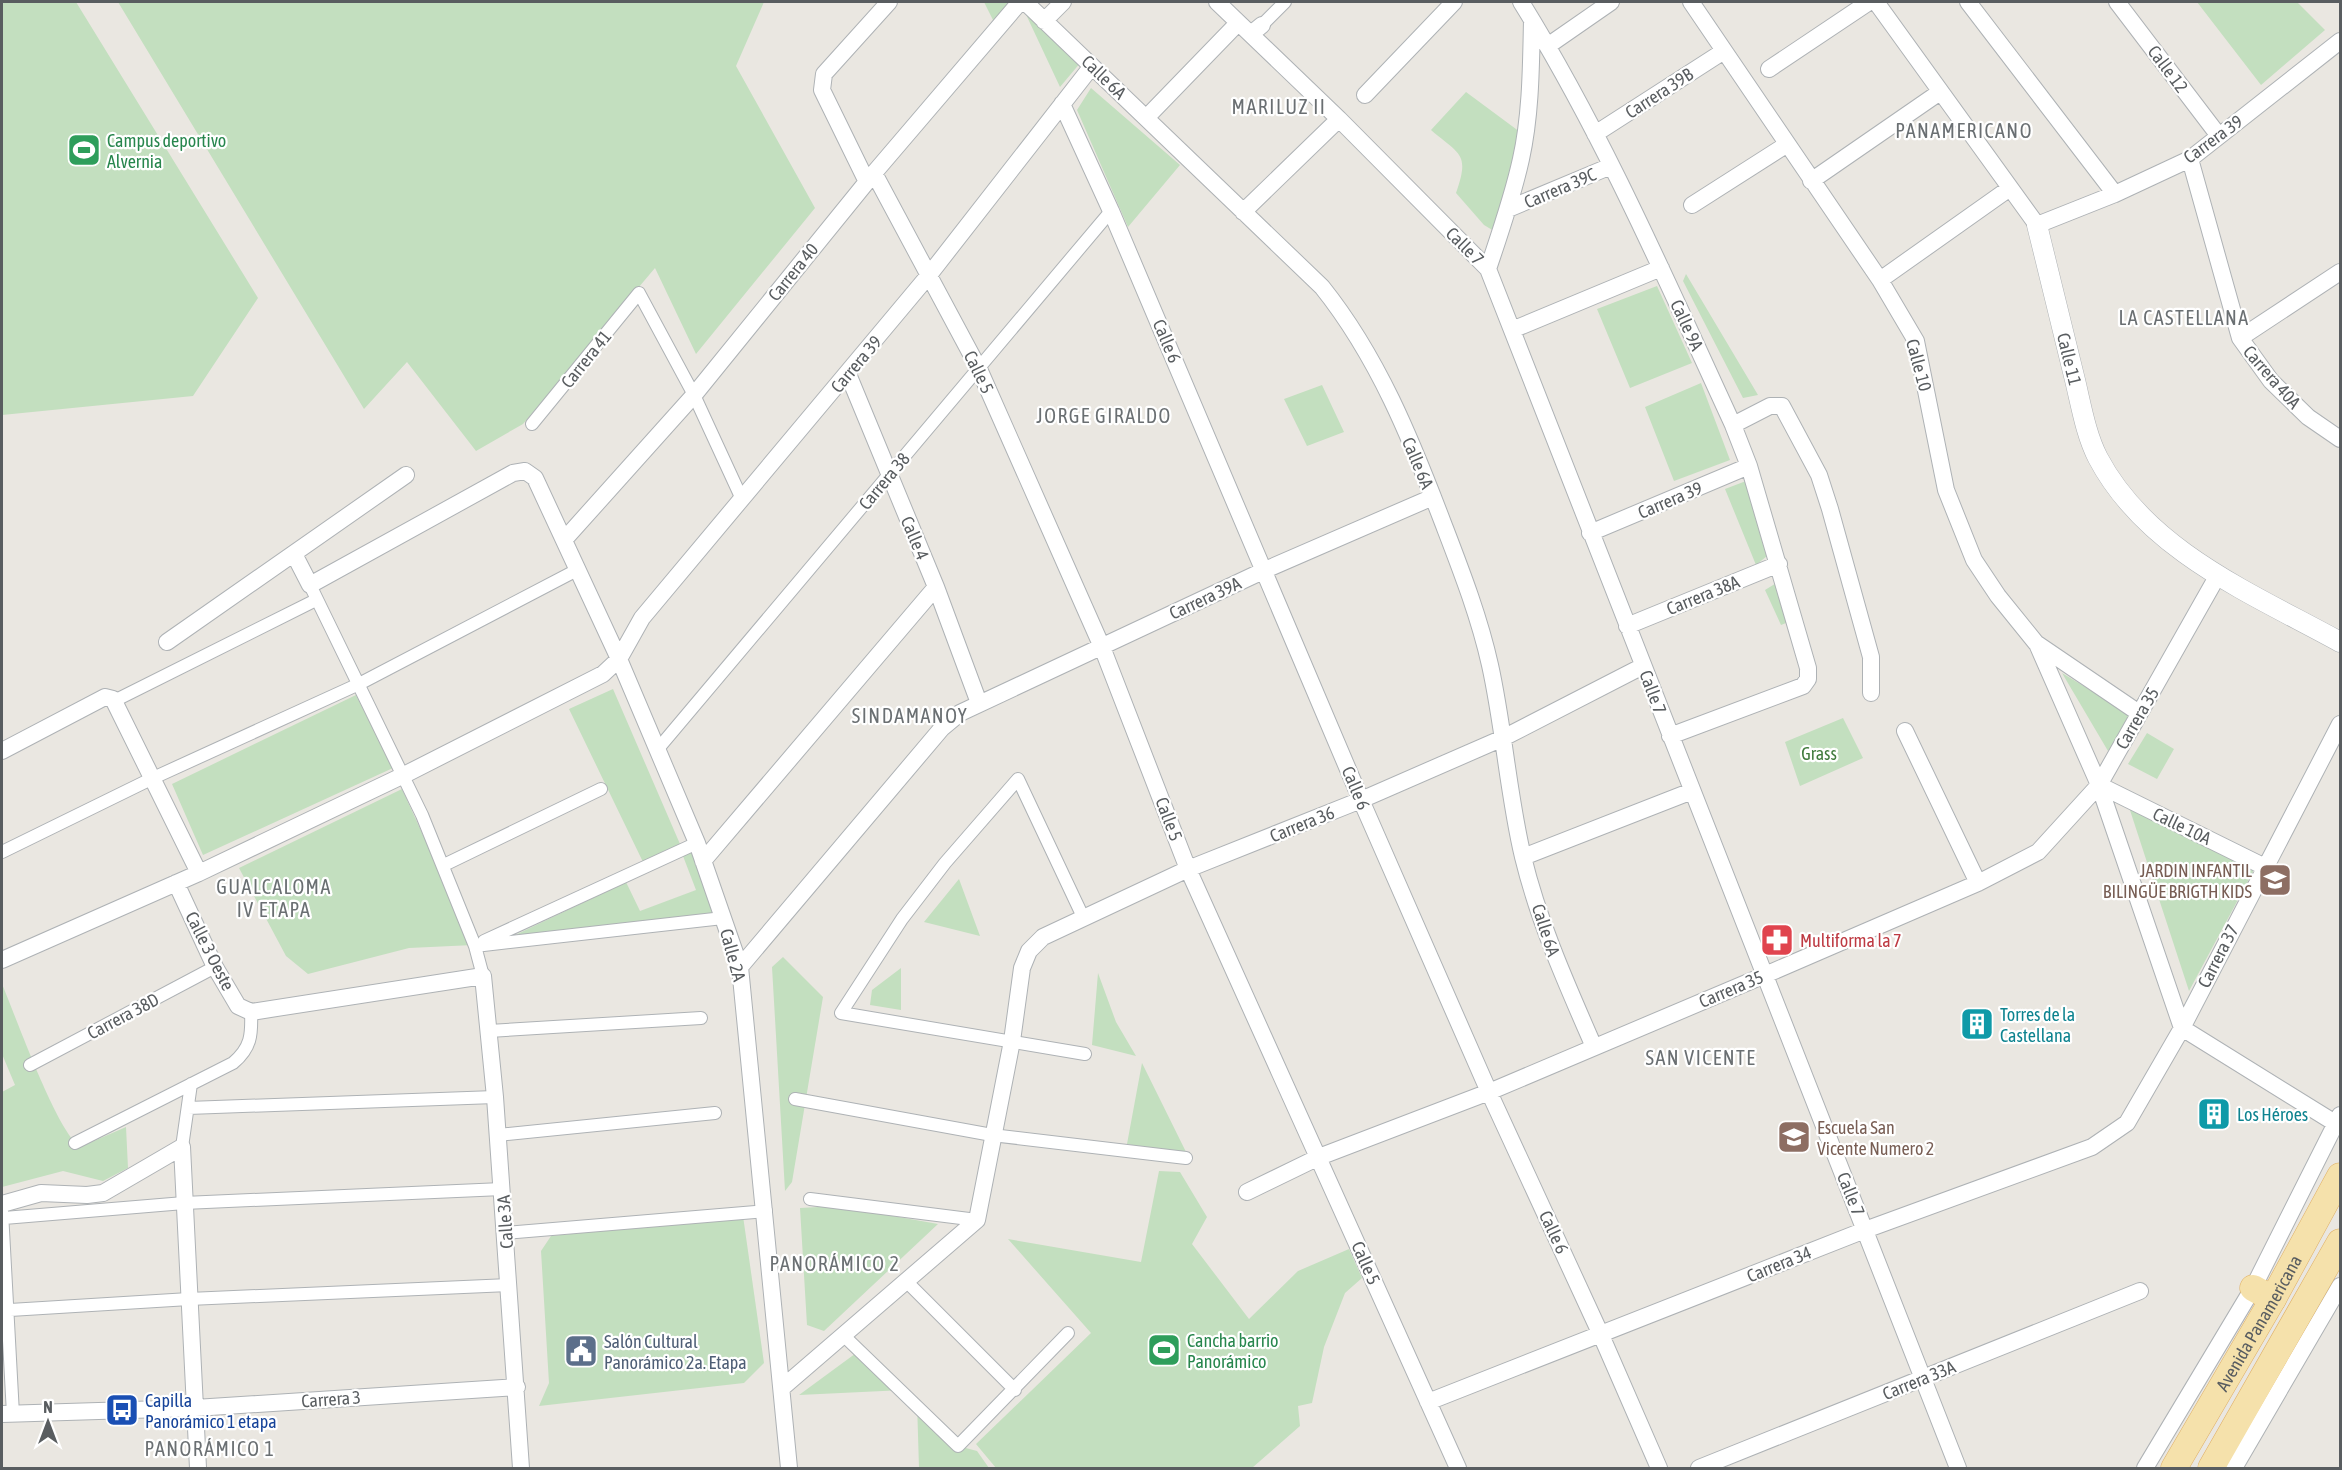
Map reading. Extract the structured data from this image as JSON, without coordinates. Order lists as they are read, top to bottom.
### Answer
{
  "streets": {
    "main road": ["Avenida Panamericana"],
    "street": [
      "Calle 12",
      "Calle 6A",
      "Carrera 39B",
      "Carrera 39",
      "Carrera 39C",
      "Calle 7",
      "Carrera 40",
      "Calle 9A",
      "Calle 6",
      "Carrera 41",
      "Calle 11",
      "Calle 10",
      "Calle 5",
      "Carrera 40A",
      "Carrera 38",
      "Calle 4",
      "Carrera 38A",
      "Carrera 39A",
      "Carrera 35",
      "Carrera 36",
      "Calle 10A",
      "Calle 3 Oeste",
      "Calle 2A",
      "Carrera 37",
      "Carrera 38D",
      "Calle 3A",
      "Carrera 34",
      "Carrera 33A",
      "Carrera 3"
    ]
  },
  "crossings": [
    ["Calle 12", "Carrera 39"],
    ["Calle 6A", "Carrera 39"],
    ["Calle 6A", "Carrera 39A"],
    ["Calle 6A", "Carrera 35"],
    ["Calle 6A", "Carrera 36"],
    ["Carrera 39B", "Calle 9A"],
    ["Carrera 39B", "Calle 10"],
    ["Carrera 39", "Calle 7"],
    ["Carrera 39", "Calle 9A"],
    ["Carrera 39", "Calle 6"],
    ["Carrera 39", "Calle 11"],
    ["Carrera 39", "Calle 5"],
    ["Carrera 39", "Carrera 40A"],
    ["Carrera 39", "Calle 4"],
    ["Carrera 39", "Calle 2A"],
    ["Carrera 39C", "Calle 9A"],
    ["Calle 7", "Calle 9A"],
    ["Calle 7", "Carrera 38A"],
    ["Calle 7", "Carrera 35"],
    ["Calle 7", "Carrera 36"],
    ["Calle 7", "Carrera 34"],
    ["Calle 7", "Carrera 33A"],
    ["Carrera 40", "Carrera 41"],
    ["Carrera 40", "Calle 5"],
    ["Carrera 40", "Calle 2A"],
    ["Calle 9A", "Carrera 38A"],
    ["Calle 6", "Carrera 38"],
    ["Calle 6", "Carrera 39A"],
    ["Calle 6", "Carrera 35"],
    ["Calle 6", "Carrera 36"],
    ["Calle 6", "Carrera 34"],
    ["Calle 11", "Carrera 35"],
    ["Calle 10", "Carrera 35"],
    ["Calle 5", "Carrera 38"],
    ["Calle 5", "Carrera 39A"],
    ["Calle 5", "Carrera 35"],
    ["Calle 5", "Carrera 36"],
    ["Calle 5", "Carrera 34"],
    ["Carrera 38", "Calle 4"],
    ["Carrera 38", "Calle 2A"],
    ["Calle 4", "Carrera 39A"],
    ["Carrera 39A", "Calle 2A"],
    ["Carrera 35", "Calle 10A"],
    ["Calle 10A", "Carrera 37"],
    ["Calle 3 Oeste", "Carrera 38D"],
    ["Carrera 37", "Carrera 34"],
    ["Calle 3A", "Carrera 3"]
  ],
  "districts": [
    "MARILUZ II",
    "PANAMERICANO",
    "LA CASTELLANA",
    "JORGE GIRALDO",
    "SINDAMANOY",
    "GUALCALOMA IV ETAPA",
    "SAN VICENTE",
    "PANORÁMICO 2",
    "PANORÁMICO 1"
  ],
  "parks": ["Grass"],
  "places": {
    "sports": ["Campus deportivo Alvernia", "Cancha barrio Panorámico"],
    "school or university": ["JARDIN INFANTIL BILINGÜE BRIGTH KIDS", "Escuela San Vicente Numero 2"],
    "pharmacy": ["Multiforma la 7"],
    "building": ["Torres de la Castellana", "Los Héroes"],
    "public building": ["Salón Cultural Panorámico 2a. Etapa"],
    "bus stop": ["Capilla Panorámico 1 etapa"]
  },
  "north": "top"
}
